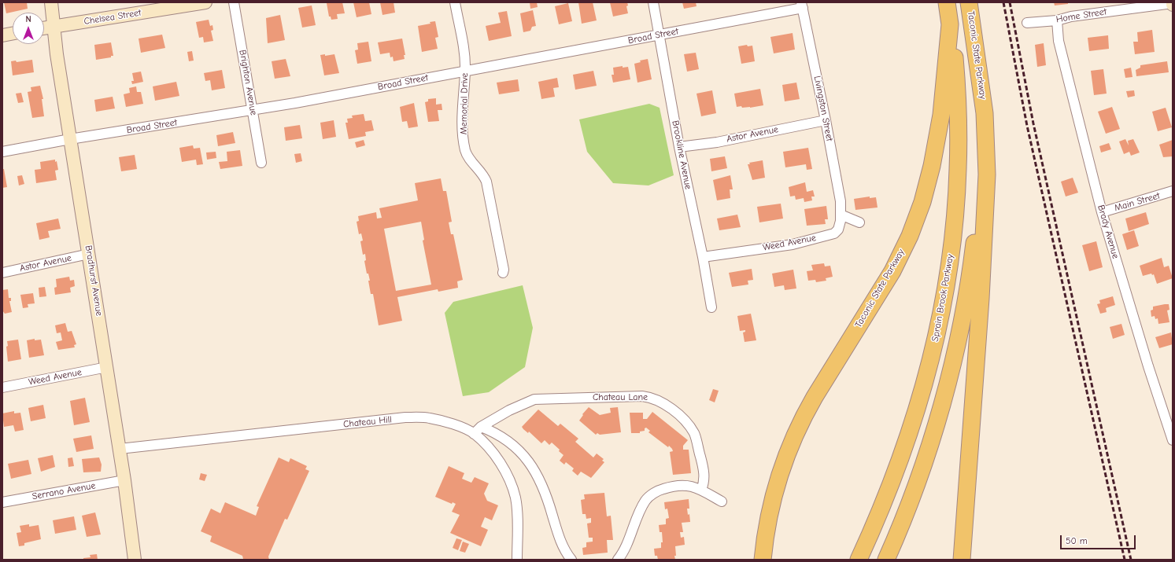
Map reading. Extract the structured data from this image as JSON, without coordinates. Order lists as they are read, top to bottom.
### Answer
{
  "streets": {
    "highway": ["Taconic State Parkway", "Sprain Brook Parkway"],
    "main road": ["Chelsea Street", "Bradhurst Avenue"],
    "street": [
      "Home Street",
      "Broad Street",
      "Brighton Avenue",
      "Memorial Drive",
      "Livingston Street",
      "Astor Avenue",
      "Brookline Avenue",
      "Main Street",
      "Brady Avenue",
      "Weed Avenue",
      "Chateau Lane",
      "Chateau Hill",
      "Serrano Avenue"
    ]
  },
  "crossings": [
    ["Home Street", "Brady Avenue"],
    ["Chelsea Street", "Bradhurst Avenue"],
    ["Broad Street", "Brighton Avenue"],
    ["Broad Street", "Memorial Drive"],
    ["Broad Street", "Livingston Street"],
    ["Broad Street", "Brookline Avenue"],
    ["Broad Street", "Bradhurst Avenue"],
    ["Taconic State Parkway", "Sprain Brook Parkway"],
    ["Livingston Street", "Astor Avenue"],
    ["Livingston Street", "Weed Avenue"],
    ["Astor Avenue", "Brookline Avenue"],
    ["Astor Avenue", "Bradhurst Avenue"],
    ["Brookline Avenue", "Weed Avenue"],
    ["Main Street", "Brady Avenue"],
    ["Weed Avenue", "Bradhurst Avenue"],
    ["Bradhurst Avenue", "Chateau Hill"],
    ["Bradhurst Avenue", "Serrano Avenue"],
    ["Chateau Lane", "Chateau Hill"]
  ],
  "scale_bar": "50 m",
  "north": "top"
}
